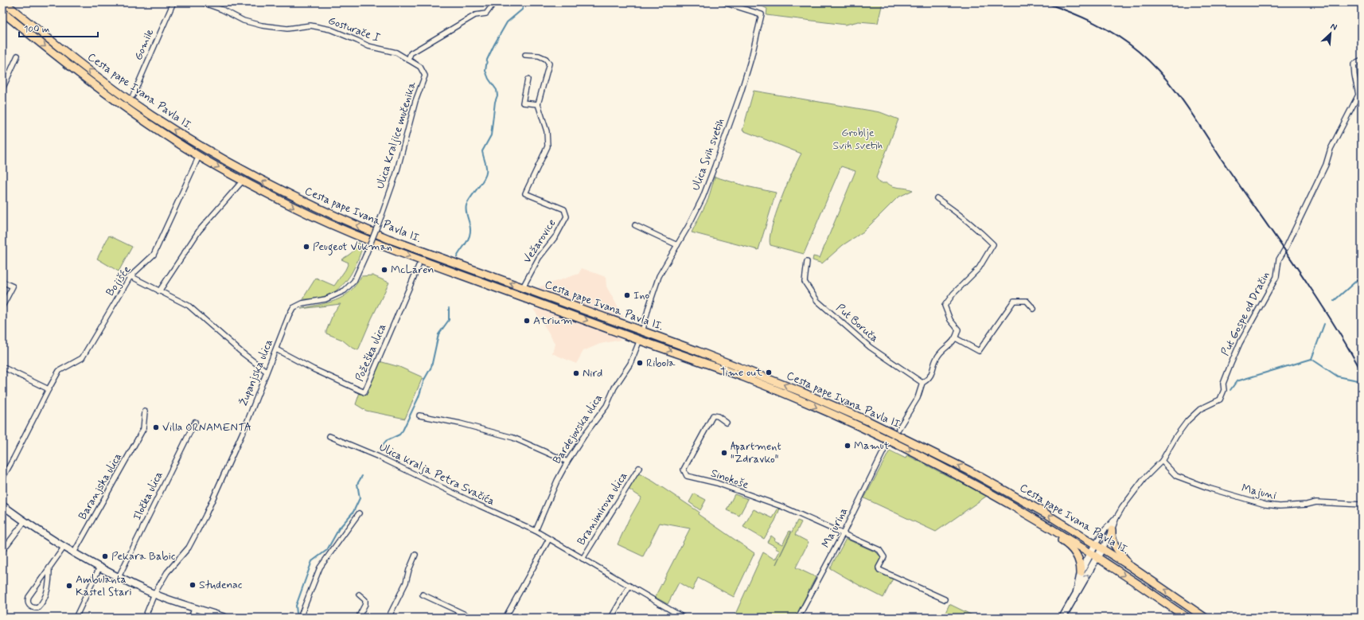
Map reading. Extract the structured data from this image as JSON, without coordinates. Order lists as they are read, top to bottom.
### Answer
{
  "streets": {
    "main road": ["Cesta pape Ivana Pavla II."],
    "street": [
      "Gosturače I",
      "Gomile",
      "Ulica Kraljice mučenika",
      "Ulica Svih svetih",
      "Vežarovice",
      "Bojišće",
      "Put Gospe od Dračin",
      "Put Boruča",
      "Požeška ulica",
      "Županjska ulica",
      "Bardejovska ulica",
      "Ulica kralja Petra Svačića",
      "Sinokoše",
      "Baranjska ulica",
      "Majuni",
      "Iločka ulica",
      "Branimirova ulica",
      "Majurina"
    ]
  },
  "crossings": [
    ["Gosturače I", "Ulica Kraljice mučenika"],
    ["Cesta pape Ivana Pavla II.", "Ulica Svih svetih"],
    ["Cesta pape Ivana Pavla II.", "Vežarovice"],
    ["Cesta pape Ivana Pavla II.", "Bojišće"],
    ["Cesta pape Ivana Pavla II.", "Put Gospe od Dračin"],
    ["Cesta pape Ivana Pavla II.", "Bardejovska ulica"],
    ["Ulica Kraljice mučenika", "Županjska ulica"],
    ["Put Gospe od Dračin", "Majuni"],
    ["Požeška ulica", "Županjska ulica"],
    ["Bardejovska ulica", "Ulica kralja Petra Svačića"],
    ["Sinokoše", "Majurina"]
  ],
  "parks": ["Groblje Svih svetih"],
  "places": [
    "Peugeot Vukman",
    "McLaren",
    "Ino",
    "Atrium",
    "Ribola",
    "Time out",
    "Nird",
    "Villa ORNAMENTA",
    "Mamut",
    "Apartment \"Zdravko\"",
    "Pekara Babic",
    "Studenac",
    "Ambulanta Kastel Stari"
  ],
  "scale_bar": "100 m",
  "north": "top right"
}
